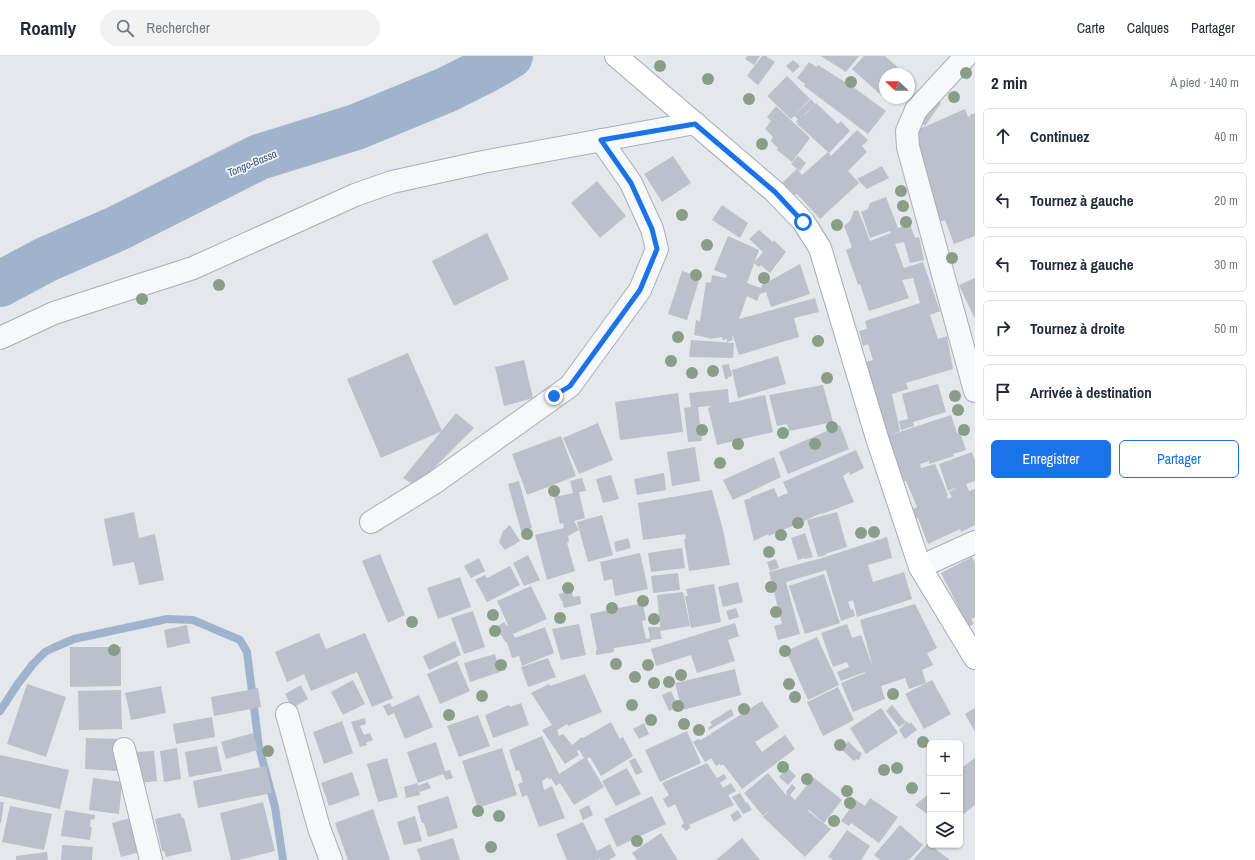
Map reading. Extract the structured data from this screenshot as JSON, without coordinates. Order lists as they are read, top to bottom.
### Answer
{
  "water": ["Tongo-Bassa"],
  "north": "left",
  "page": {
    "header": "Roamly",
    "search": "Rechercher",
    "nav": ["Carte", "Calques", "Partager"],
    "heading": ["2 min", "À pied · 140 m"],
    "list": [
      ["Continuez", "40 m"],
      ["Tournez à gauche", "20 m"],
      ["Tournez à gauche", "30 m"],
      ["Tournez à droite", "50 m"],
      "Arrivée à destination"
    ],
    "buttons": ["Enregistrer", "Partager"],
    "map_buttons": ["+", "−"]
  }
}
